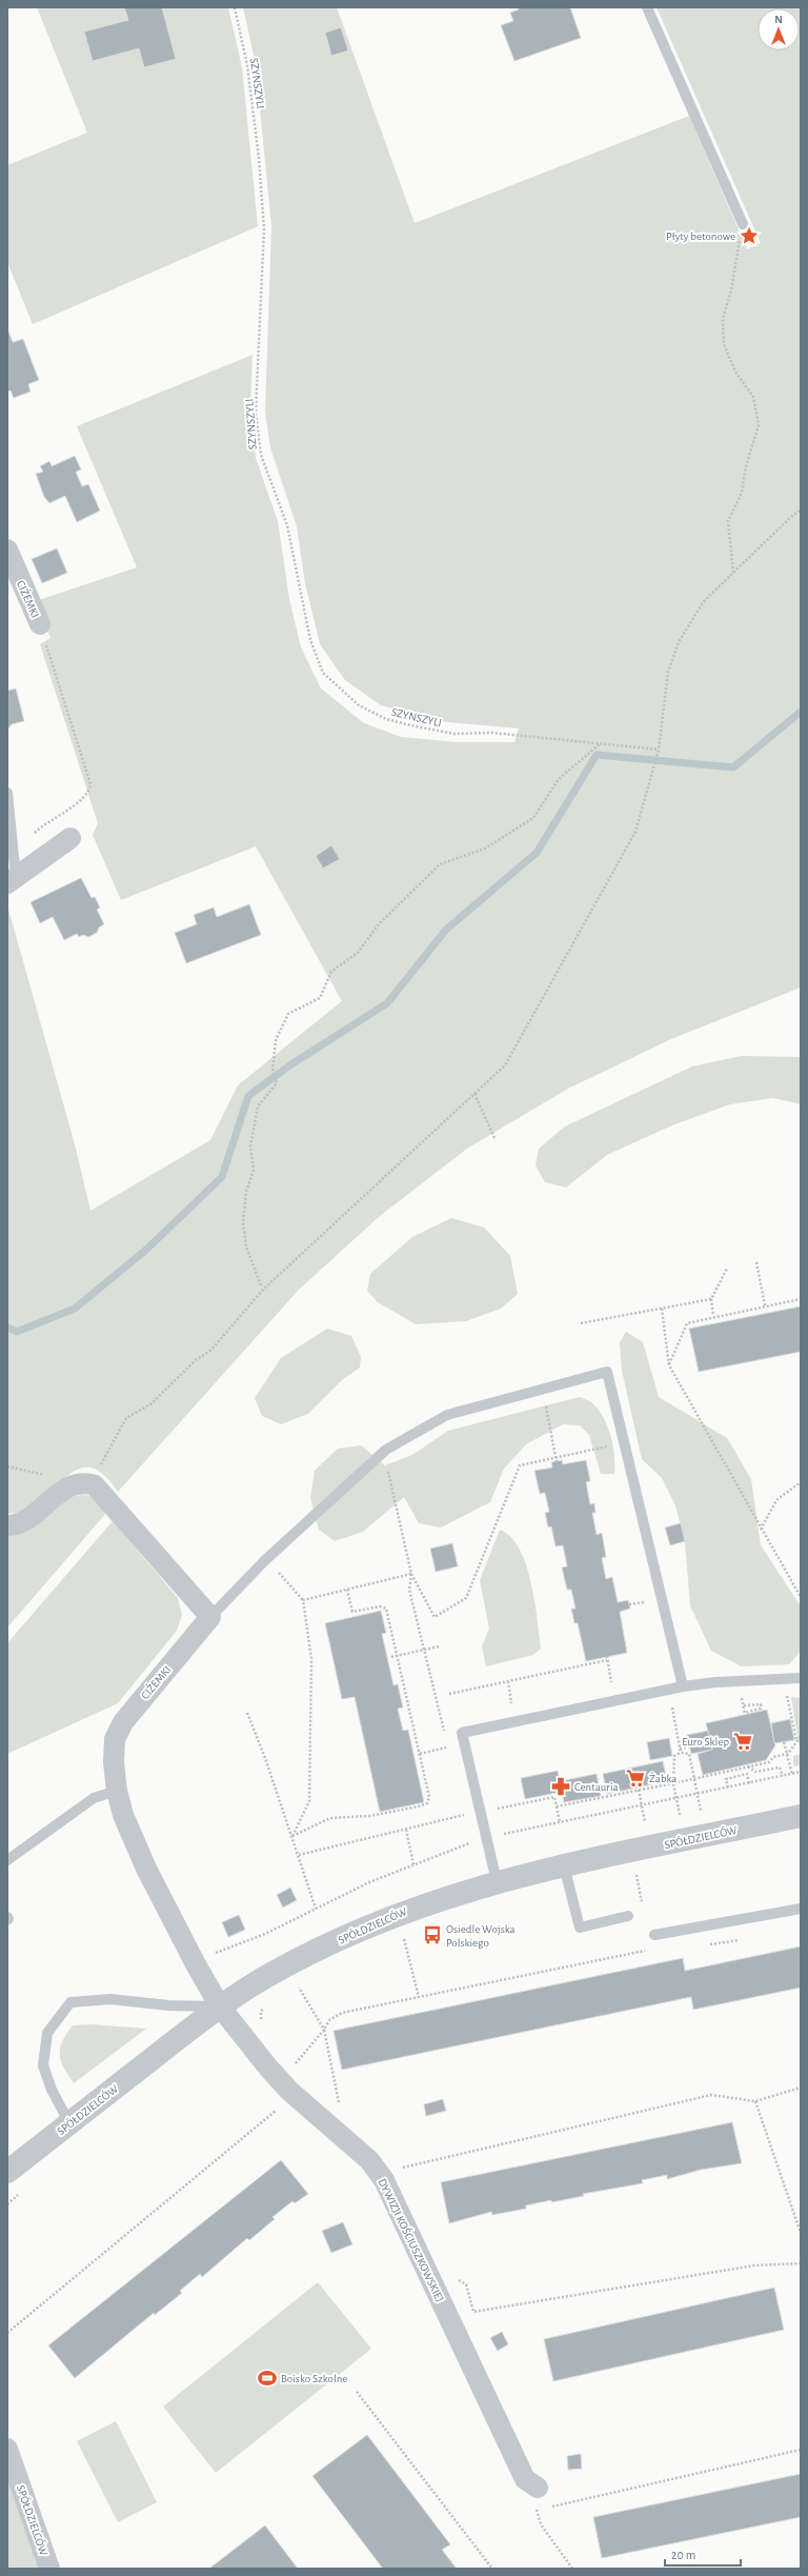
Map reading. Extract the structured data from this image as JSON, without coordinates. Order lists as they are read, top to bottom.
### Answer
{
  "streets": {
    "street": ["CIŻEMKI", "SPÓŁDZIELCÓW", "DYWIZJI KOŚCIUSZKOWSKIEJ"],
    "path": ["SZYNSZYLI"]
  },
  "crossings": [
    ["CIŻEMKI", "SPÓŁDZIELCÓW"],
    ["CIŻEMKI", "DYWIZJI KOŚCIUSZKOWSKIEJ"],
    ["SPÓŁDZIELCÓW", "DYWIZJI KOŚCIUSZKOWSKIEJ"]
  ],
  "places": {
    "place": ["Płyty betonowe"],
    "supermarket": ["Euro Sklep", "Żabka"],
    "pharmacy": ["Centauria"],
    "bus stop": ["Osiedle Wojska Polskiego"],
    "sports": ["Boisko Szkolne"]
  },
  "scale_bar": "20 m",
  "north": "top"
}
